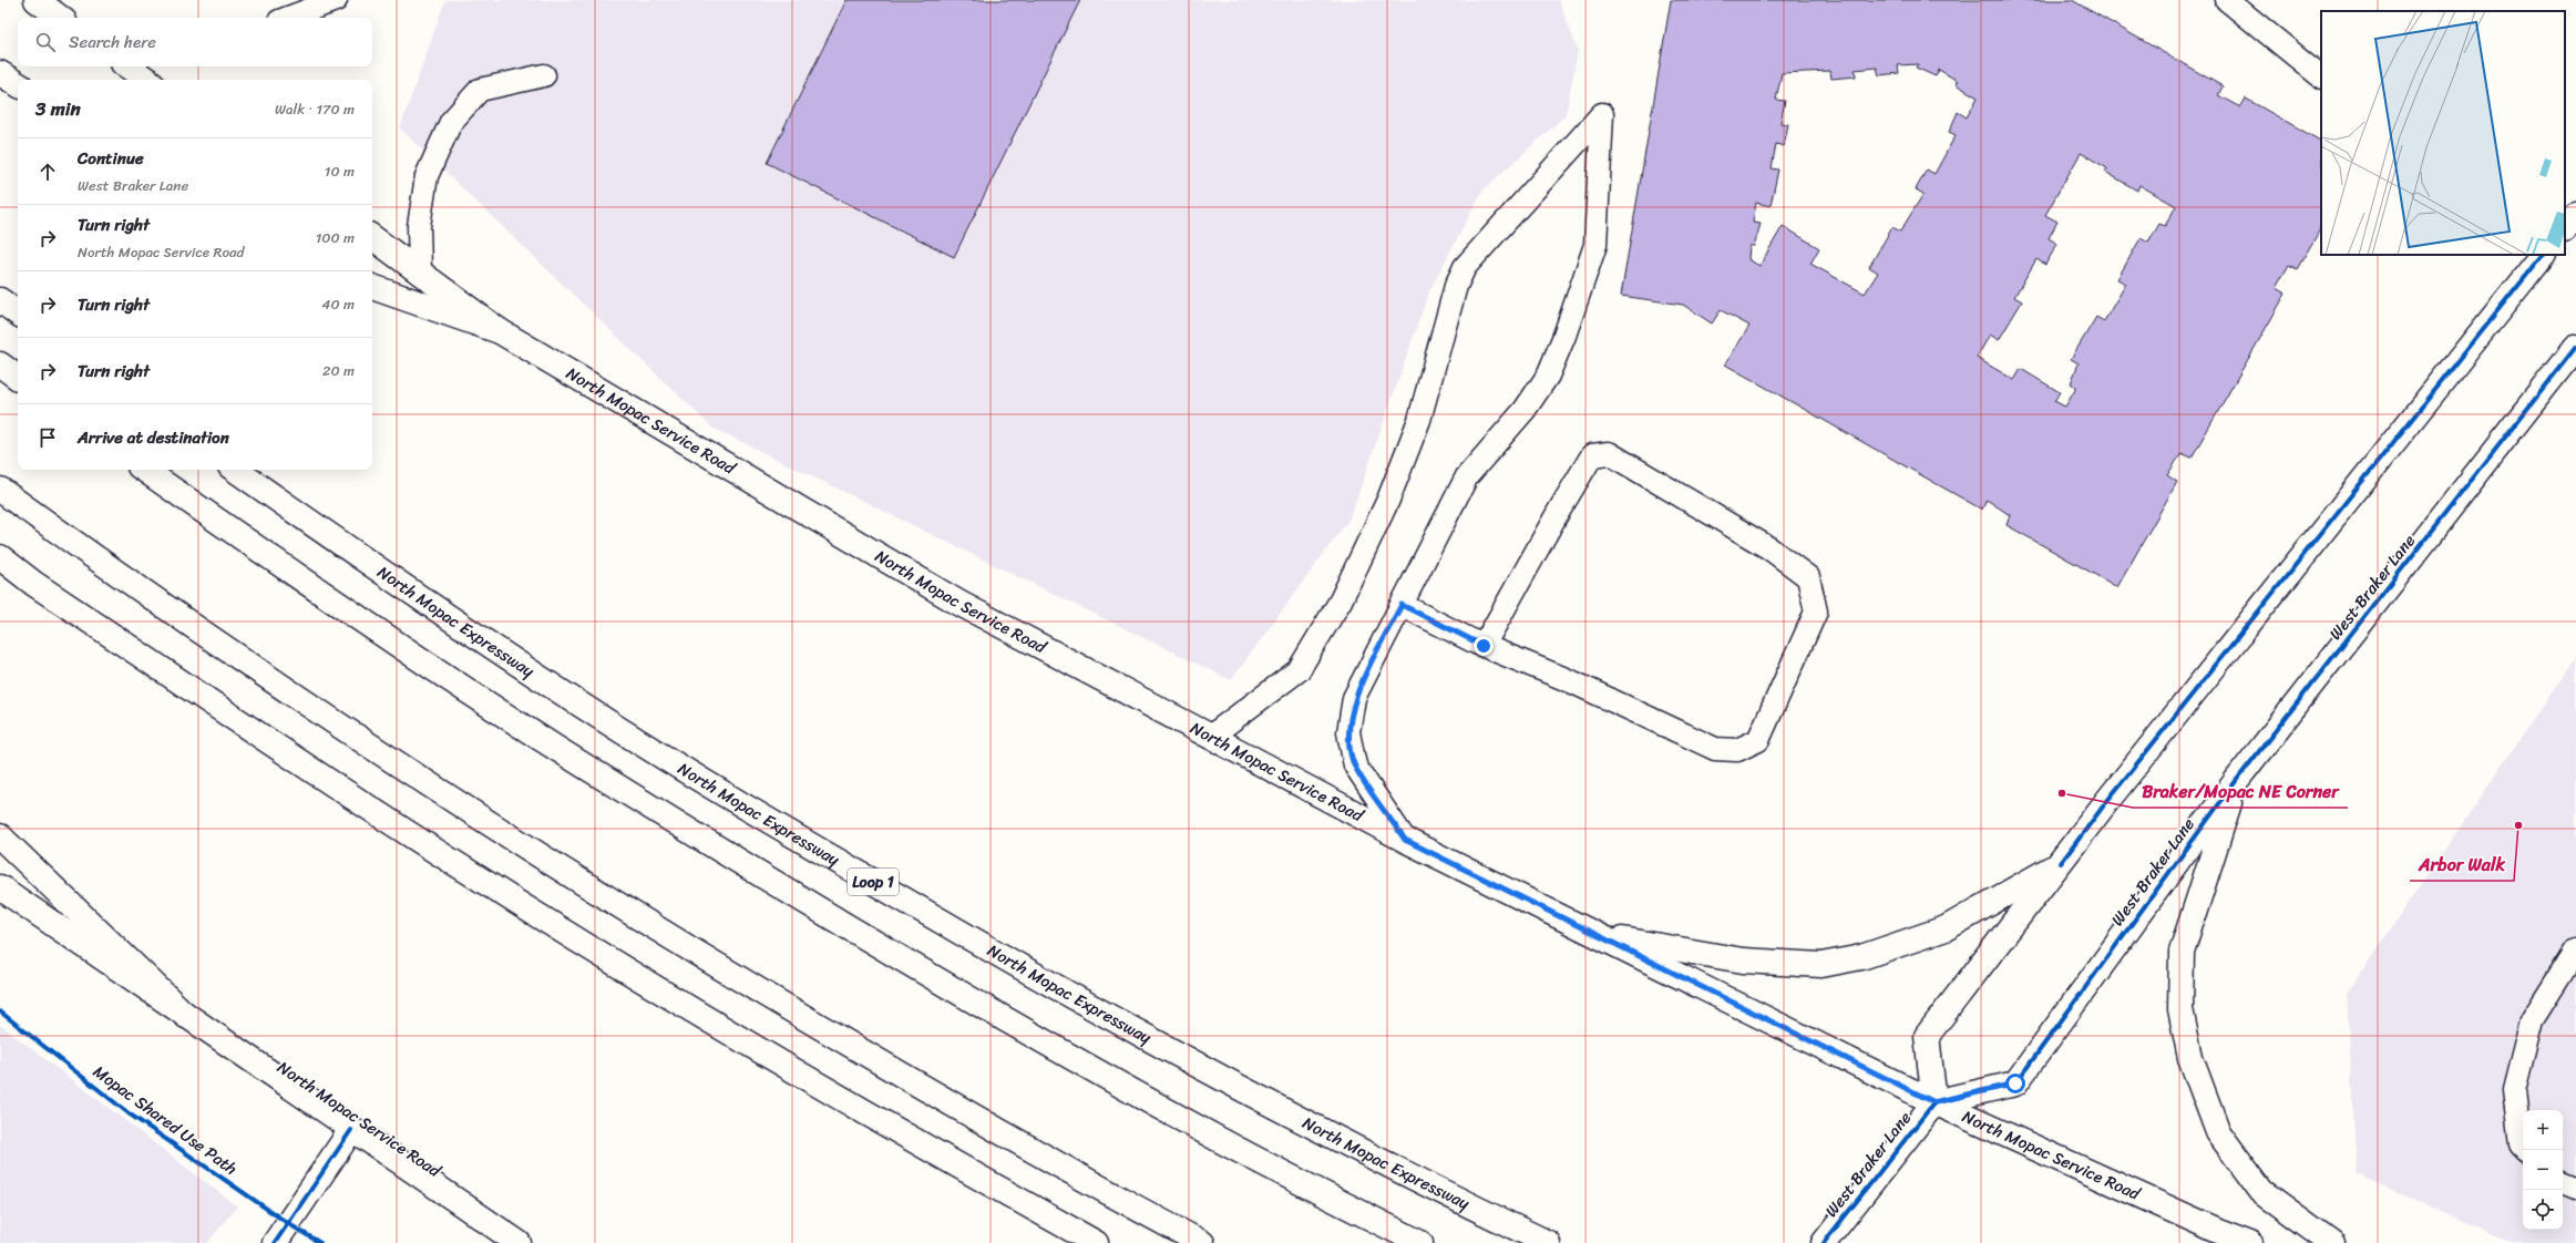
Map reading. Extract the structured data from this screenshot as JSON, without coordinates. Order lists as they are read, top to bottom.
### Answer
{
  "streets": {
    "main road": [
      "North Mopac Service Road",
      "West Braker Lane",
      "North Mopac Expressway",
      "Loop 1"
    ],
    "cycle path": ["Mopac Shared Use Path"]
  },
  "crossings": [
    ["North Mopac Service Road", "West Braker Lane"]
  ],
  "places": ["Braker/Mopac NE Corner", "Arbor Walk"],
  "page": {
    "search": "Search here",
    "heading": ["3 min", "Walk · 170 m"],
    "list": [
      ["Continue", "West Braker Lane", "10 m"],
      ["Turn right", "North Mopac Service Road", "100 m"],
      ["Turn right", "40 m"],
      ["Turn right", "20 m"],
      "Arrive at destination"
    ],
    "map_buttons": ["+", "−"]
  }
}
